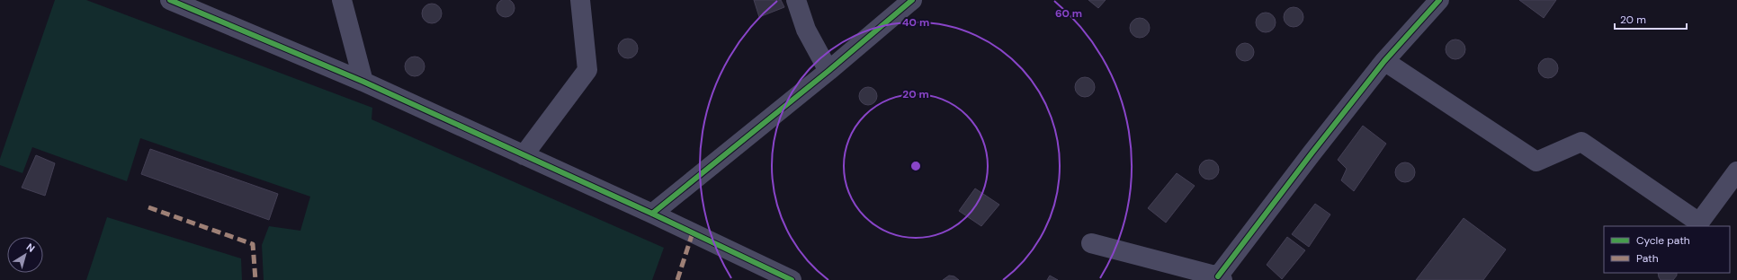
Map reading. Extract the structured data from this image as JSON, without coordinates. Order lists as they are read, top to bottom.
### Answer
{
  "legend": ["Cycle path", "Path"],
  "scale_bar": "20 m",
  "north": "top right",
  "rings": ["60 m", "40 m", "20 m"]
}
